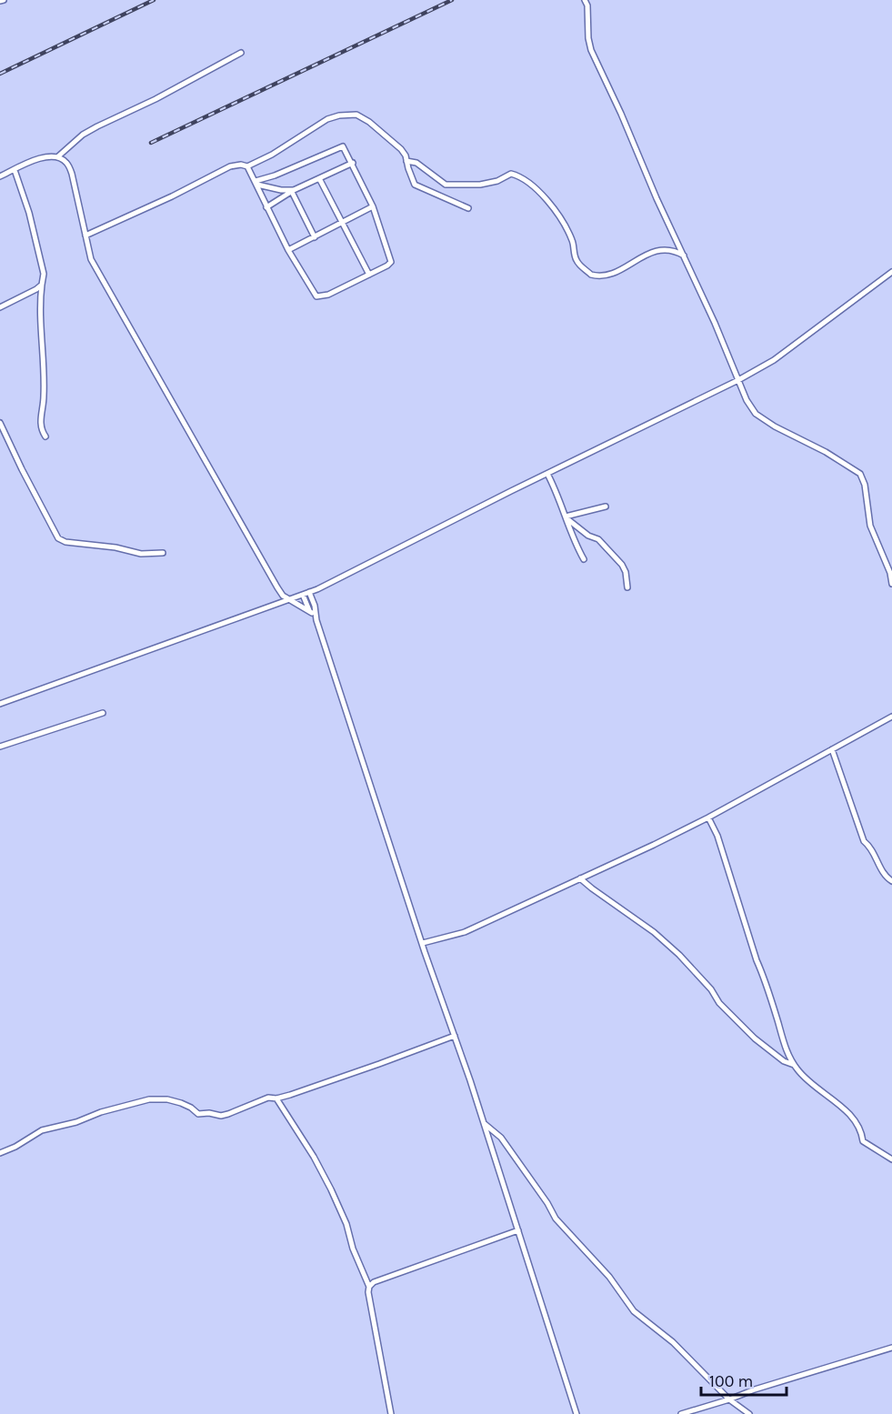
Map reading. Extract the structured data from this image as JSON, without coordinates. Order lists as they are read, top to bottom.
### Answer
{
  "scale_bar": "100 m"
}
